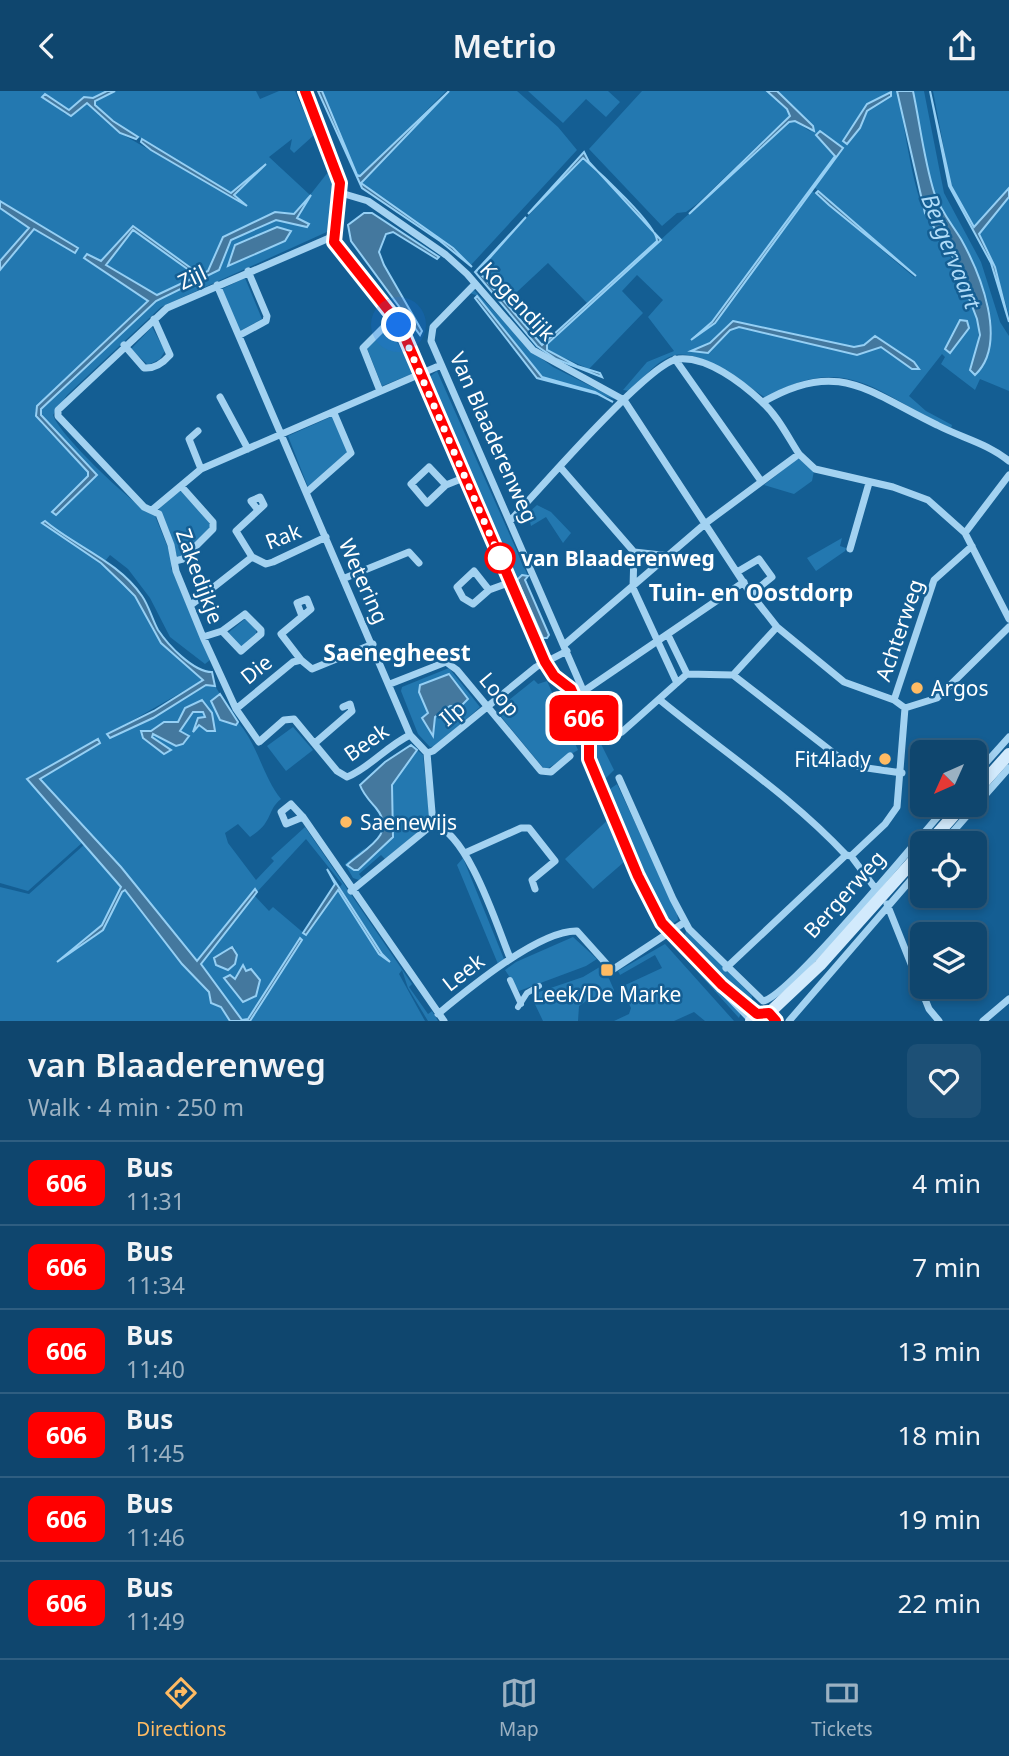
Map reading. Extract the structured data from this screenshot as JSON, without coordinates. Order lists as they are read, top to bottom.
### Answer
{
  "streets": {
    "main road": ["Bergerweg"],
    "street": [
      "Zijl",
      "Kogendijk",
      "Van Blaaderenweg",
      "Rak",
      "Zakedijkje",
      "Wetering",
      "Achterweg",
      "Die",
      "Loop",
      "Ilp",
      "Beek",
      "Leek"
    ]
  },
  "crossings": [
    ["Zijl", "Van Blaaderenweg"],
    ["Zijl", "Zakedijkje"],
    ["Zijl", "Wetering"],
    ["Kogendijk", "Van Blaaderenweg"],
    ["Kogendijk", "Achterweg"],
    ["Kogendijk", "Ilp"],
    ["Van Blaaderenweg", "Ilp"],
    ["Van Blaaderenweg", "Bergerweg"],
    ["Van Blaaderenweg", "Leek"],
    ["Rak", "Zakedijkje"],
    ["Rak", "Wetering"],
    ["Zakedijkje", "Die"],
    ["Zakedijkje", "Beek"],
    ["Wetering", "Die"],
    ["Wetering", "Loop"],
    ["Wetering", "Ilp"],
    ["Wetering", "Beek"],
    ["Loop", "Ilp"]
  ],
  "districts": ["Tuin- en Oostdorp", "Saenegheest"],
  "water": ["Bergervaart"],
  "places": {
    "other": [
      "van Blaaderenweg",
      "Argos",
      "Fit4lady",
      "Saenewijs"
    ],
    "transit": ["Leek/De Marke"]
  },
  "lines": ["bus line 606"],
  "north": "bottom left",
  "page": {
    "header": "Metrio",
    "on_map": "606",
    "heading": ["van Blaaderenweg", "Walk · 4 min · 250 m"],
    "list": [
      {
        "mark": "606",
        "name": "Bus",
        "note": "11:31",
        "value": "4 min"
      },
      {
        "mark": "606",
        "name": "Bus",
        "note": "11:34",
        "value": "7 min"
      },
      {
        "mark": "606",
        "name": "Bus",
        "note": "11:40",
        "value": "13 min"
      },
      {
        "mark": "606",
        "name": "Bus",
        "note": "11:45",
        "value": "18 min"
      },
      {
        "mark": "606",
        "name": "Bus",
        "note": "11:46",
        "value": "19 min"
      },
      {
        "mark": "606",
        "name": "Bus",
        "note": "11:49",
        "value": "22 min"
      }
    ],
    "tabs": ["Directions", "Map", "Tickets"]
  }
}
